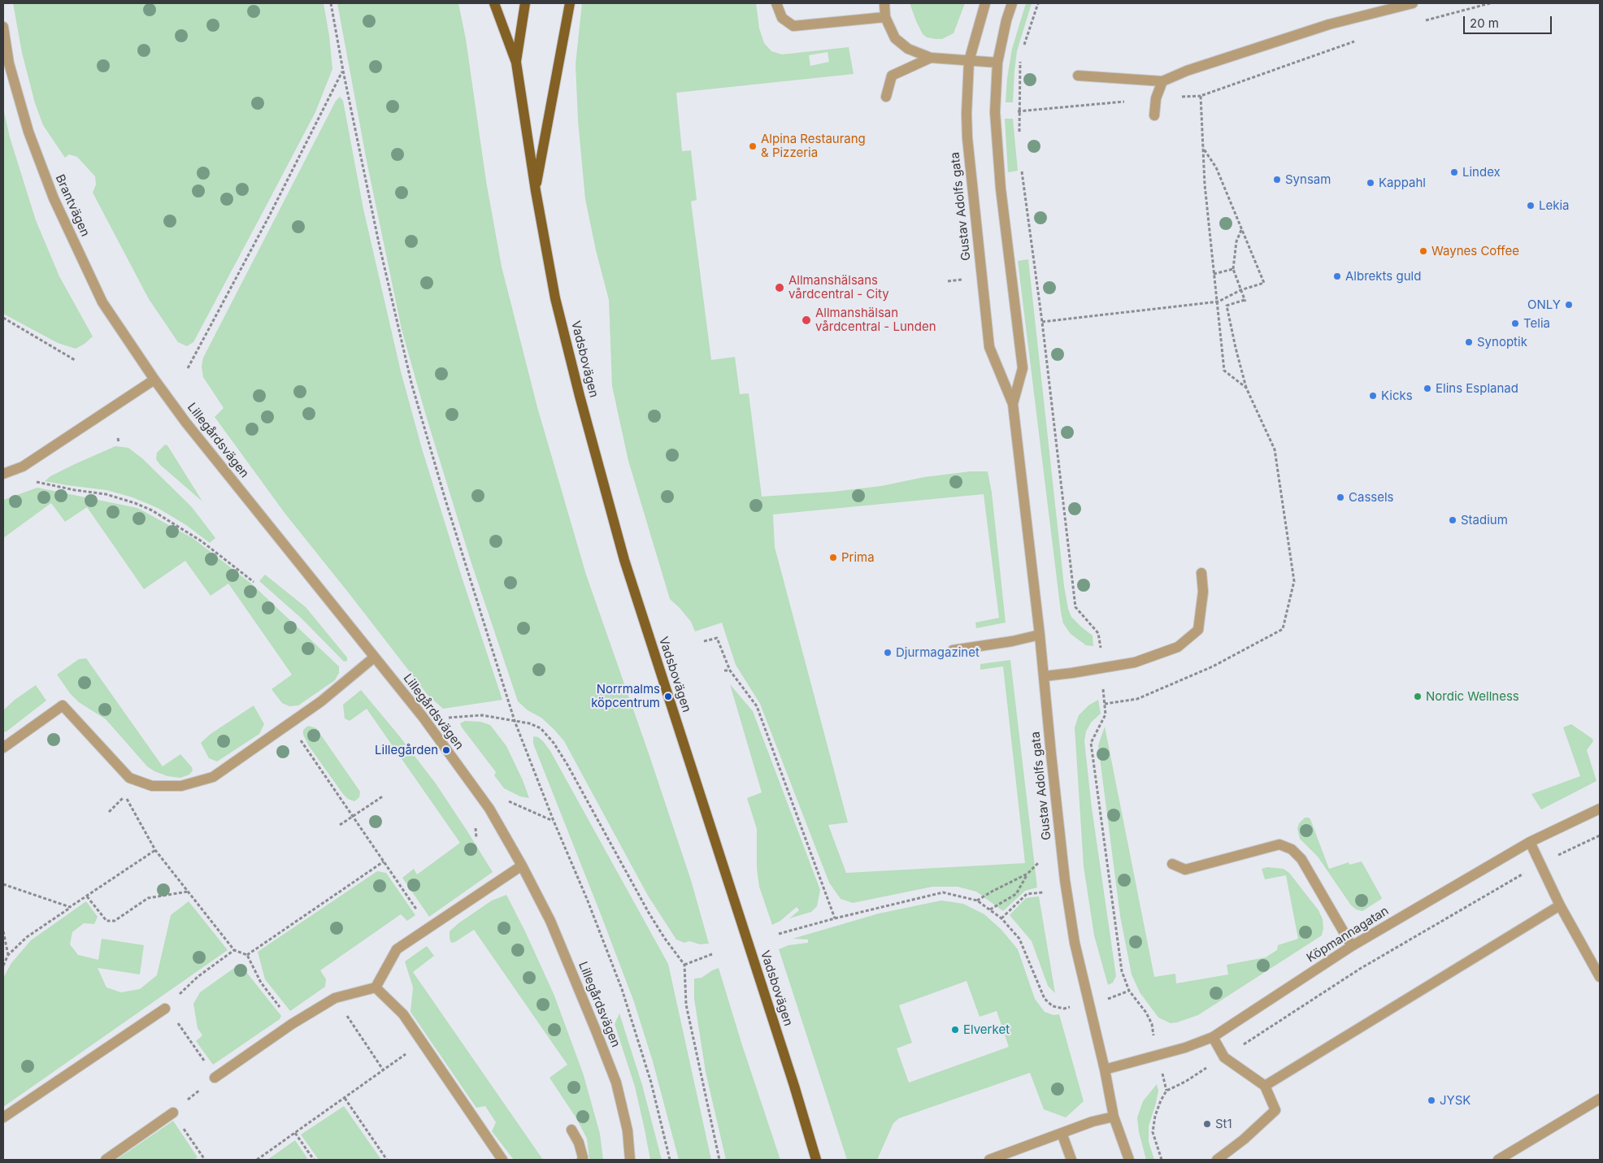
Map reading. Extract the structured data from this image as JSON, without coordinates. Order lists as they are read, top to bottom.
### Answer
{
  "streets": {
    "main road": ["Vadsbovägen"],
    "street": [
      "Brantvägen",
      "Gustav Adolfs gata",
      "Lillegårdsvägen",
      "Köpmannagatan"
    ]
  },
  "crossings": [
    ["Brantvägen", "Lillegårdsvägen"],
    ["Gustav Adolfs gata", "Köpmannagatan"]
  ],
  "places": [
    "Alpina Restaurang & Pizzeria",
    "Lindex",
    "Synsam",
    "Kappahl",
    "Lekia",
    "Waynes Coffee",
    "Albrekts guld",
    "Allmanshälsans vårdcentral - City",
    "ONLY",
    "Allmanshälsan vårdcentral - Lunden",
    "Telia",
    "Synoptik",
    "Elins Esplanad",
    "Kicks",
    "Cassels",
    "Stadium",
    "Prima",
    "Djurmagazinet",
    "Norrmalms köpcentrum",
    "Nordic Wellness",
    "Lillegården",
    "Elverket",
    "JYSK",
    "St1"
  ],
  "scale_bar": "20 m"
}
